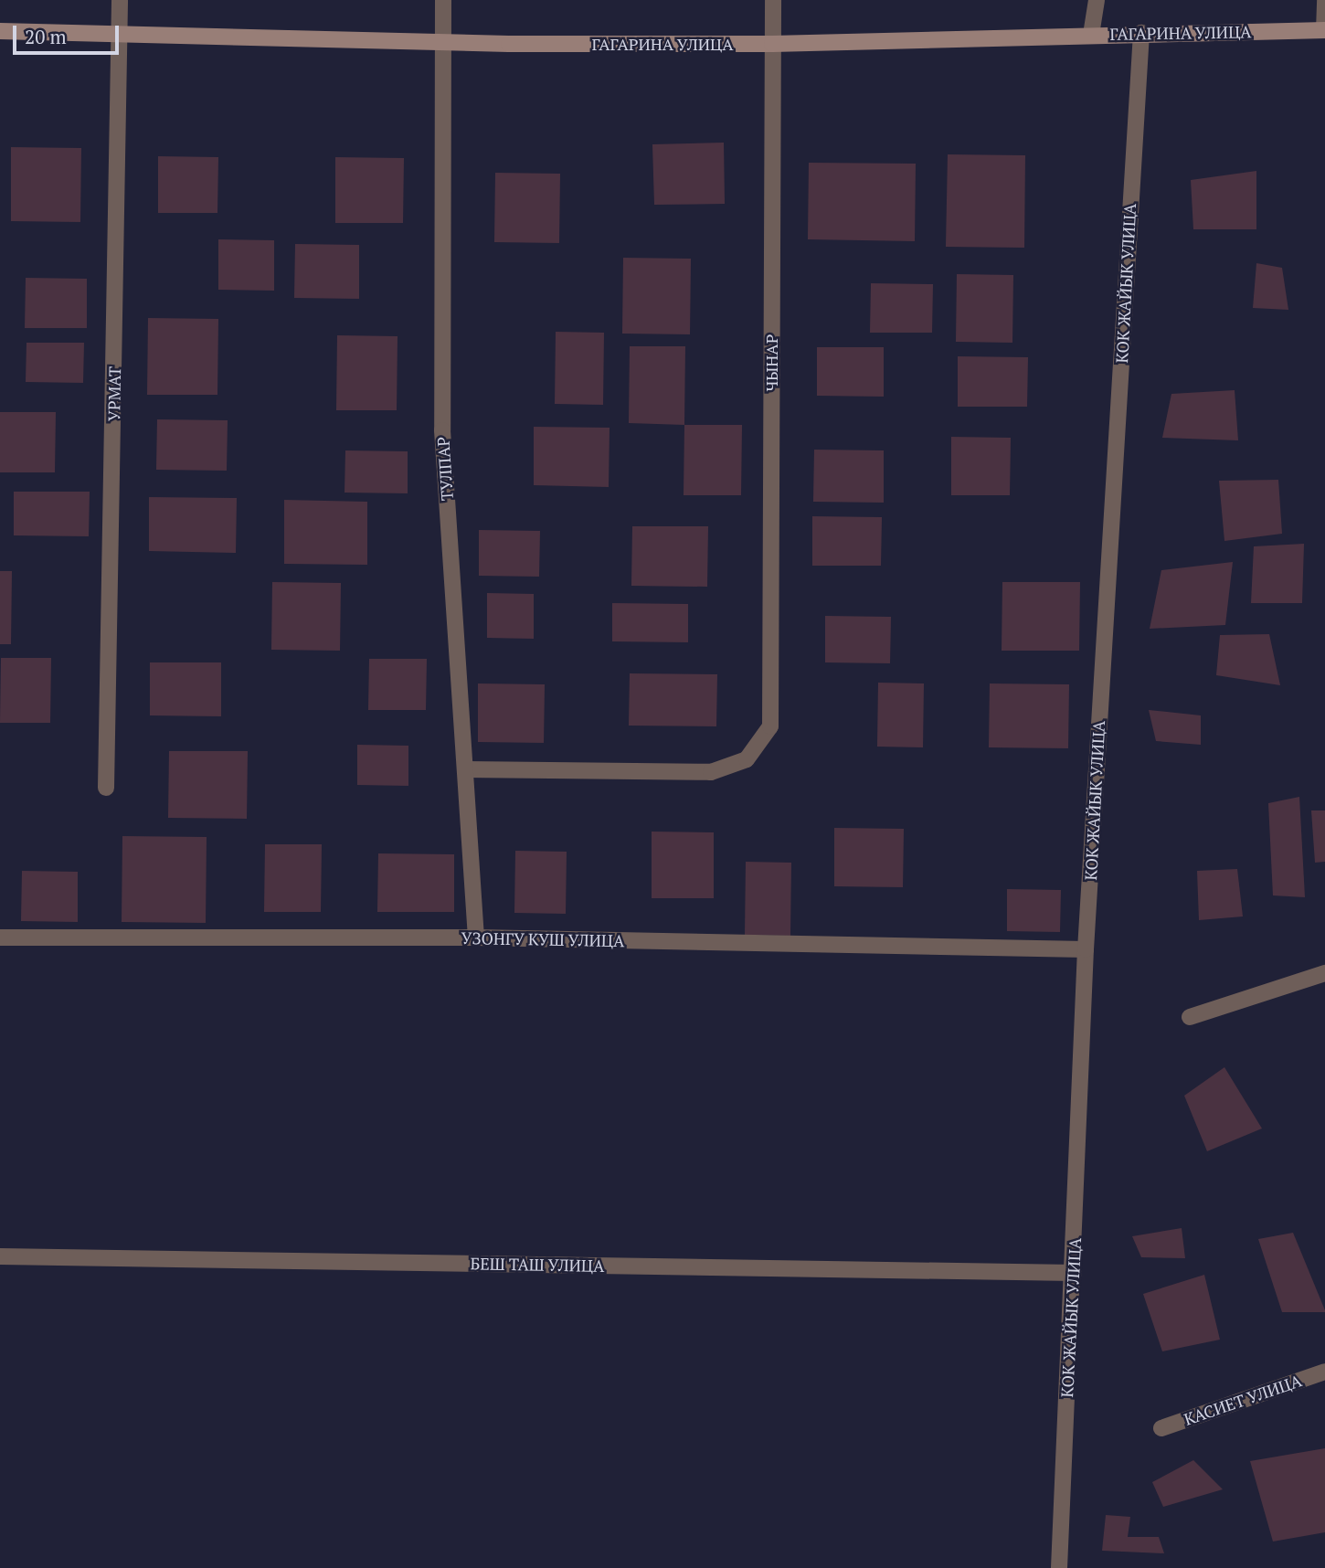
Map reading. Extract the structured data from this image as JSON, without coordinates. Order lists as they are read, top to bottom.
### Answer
{
  "streets": {
    "main road": ["ГАГАРИНА УЛИЦА"],
    "street": [
      "КОК ЖАЙЫК УЛИЦА",
      "ЧЫНАР",
      "УРМАТ",
      "ТУЛПАР",
      "УЗОНГУ КУШ УЛИЦА",
      "БЕШ ТАШ УЛИЦА",
      "КАСИЕТ УЛИЦА"
    ]
  },
  "crossings": [
    ["ГАГАРИНА УЛИЦА", "КОК ЖАЙЫК УЛИЦА"],
    ["ГАГАРИНА УЛИЦА", "ЧЫНАР"],
    ["ГАГАРИНА УЛИЦА", "УРМАТ"],
    ["ГАГАРИНА УЛИЦА", "ТУЛПАР"],
    ["КОК ЖАЙЫК УЛИЦА", "УЗОНГУ КУШ УЛИЦА"],
    ["КОК ЖАЙЫК УЛИЦА", "БЕШ ТАШ УЛИЦА"],
    ["ЧЫНАР", "ТУЛПАР"],
    ["ТУЛПАР", "УЗОНГУ КУШ УЛИЦА"]
  ],
  "scale_bar": "20 m"
}
